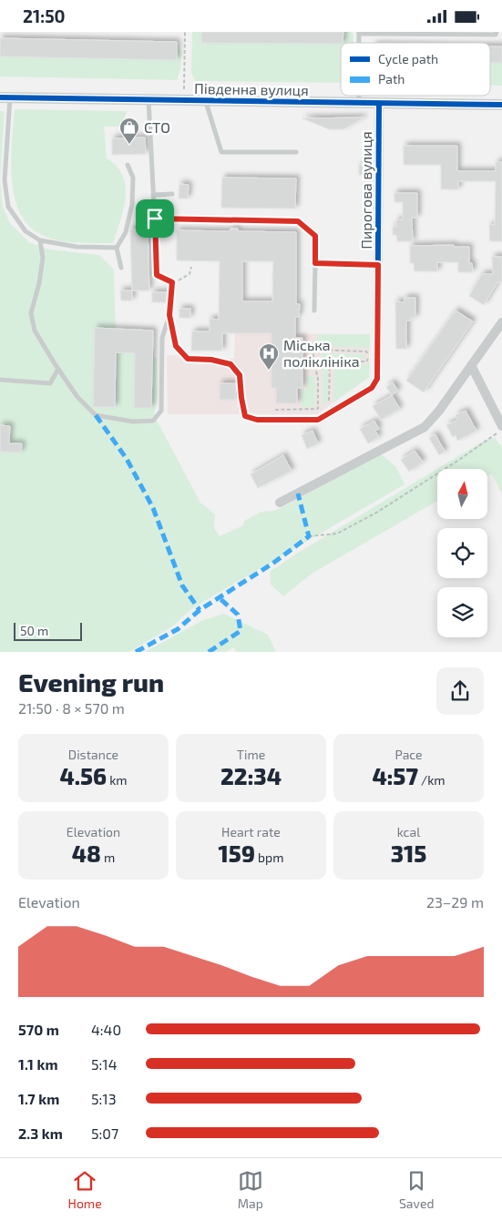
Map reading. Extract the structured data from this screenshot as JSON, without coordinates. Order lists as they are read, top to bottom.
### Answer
{
  "streets": {
    "street": ["Південна вулиця", "Пирогова вулиця"]
  },
  "crossings": [
    ["Південна вулиця", "Пирогова вулиця"]
  ],
  "places": {
    "shop": ["СТО"],
    "hospital": ["Міська поліклініка"]
  },
  "legend": ["Cycle path", "Path"],
  "scale_bar": "50 m",
  "north": "top",
  "page": {
    "status": "21:50",
    "scale": "50 m",
    "heading": ["Evening run", "21:50 · 8 × 570 m"],
    "stats": [
      ["Distance", "4.56 km"],
      ["Time", "22:34"],
      ["Pace", "4:57 /km"],
      ["Elevation", "48 m"],
      ["Heart rate", "159 bpm"],
      ["kcal", "315"]
    ],
    "chart": ["Elevation", "23–29 m"],
    "list": [
      {
        "name": "570 m",
        "note": "4:40"
      },
      {
        "name": "1.1 km",
        "note": "5:14"
      },
      {
        "name": "1.7 km",
        "note": "5:13"
      },
      {
        "name": "2.3 km",
        "note": "5:07"
      }
    ],
    "tabs": ["Home", "Map", "Saved"]
  }
}
